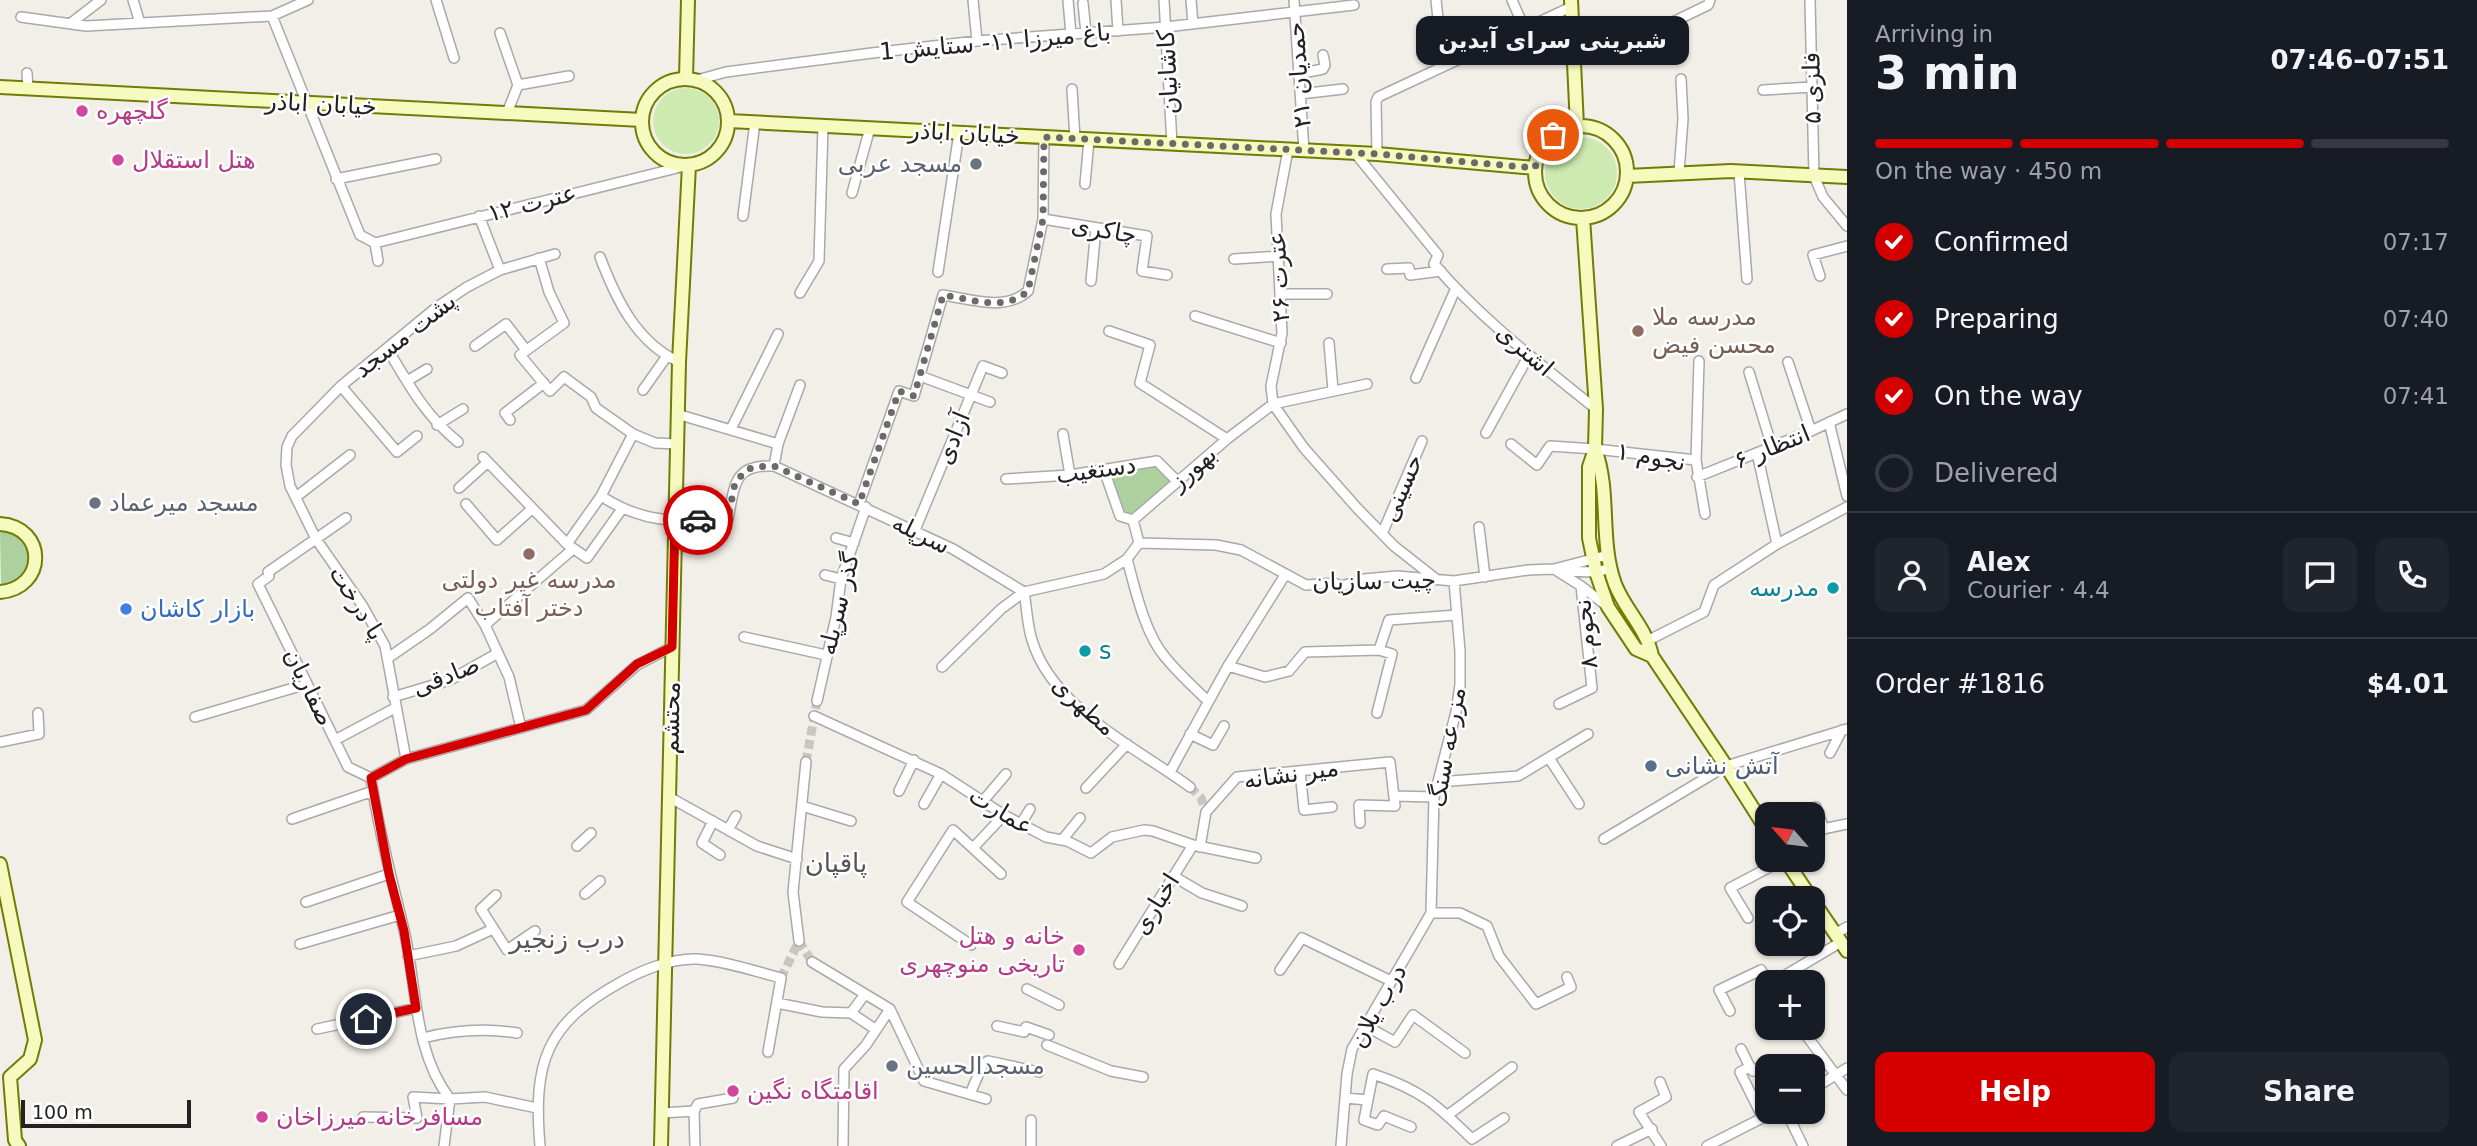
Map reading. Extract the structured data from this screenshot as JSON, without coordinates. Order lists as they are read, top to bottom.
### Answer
{
  "streets": {
    "main road": ["خیابان اباذر", "محتشم"],
    "street": [
      "باغ میرزا ۱۱- ستایش 1",
      "کاشانیان",
      "حمدیان ۲۱",
      "فلزی ۵",
      "عترت ۱۲",
      "چاکری",
      "عترت ۲۶",
      "پشت مسجد",
      "اشتری",
      "آزادی",
      "انتظار ۶",
      "نجوم ۱",
      "بهورز",
      "دستغیب",
      "حسینی",
      "سرپله",
      "چیت سازیان",
      "پا درخت",
      "گذر سرپله",
      "نجوم ۸",
      "صادقی",
      "صفاریان",
      "مطهری",
      "مزرعه سنگ",
      "میر نشانه",
      "عمارت",
      "اخباری",
      "درب یلان"
    ]
  },
  "crossings": [
    ["باغ میرزا ۱۱- ستایش 1", "کاشانیان"],
    ["باغ میرزا ۱۱- ستایش 1", "حمدیان ۲۱"],
    ["باغ میرزا ۱۱- ستایش 1", "خیابان اباذر"],
    ["باغ میرزا ۱۱- ستایش 1", "عترت ۱۲"],
    ["باغ میرزا ۱۱- ستایش 1", "محتشم"],
    ["کاشانیان", "خیابان اباذر"],
    ["حمدیان ۲۱", "خیابان اباذر"],
    ["خیابان اباذر", "عترت ۱۲"],
    ["خیابان اباذر", "عترت ۲۶"],
    ["خیابان اباذر", "اشتری"],
    ["خیابان اباذر", "محتشم"],
    ["عترت ۱۲", "محتشم"],
    ["عترت ۲۶", "بهورز"],
    ["پشت مسجد", "پا درخت"],
    ["آزادی", "سرپله"],
    ["انتظار ۶", "نجوم ۱"],
    ["بهورز", "دستغیب"],
    ["سرپله", "گذر سرپله"],
    ["سرپله", "مطهری"],
    ["چیت سازیان", "مزرعه سنگ"],
    ["پا درخت", "صادقی"],
    ["پا درخت", "صفاریان"],
    ["مزرعه سنگ", "درب یلان"],
    ["میر نشانه", "عمارت"],
    ["میر نشانه", "اخباری"],
    ["عمارت", "اخباری"]
  ],
  "districts": ["پاقپان", "درب زنجیر"],
  "places": [
    "گلچهره",
    "شیرینی سرای آیدین",
    "هتل استقلال",
    "مسجد عربی",
    "مدرسه ملا محسن فیض",
    "مسجد میرعماد",
    "مدرسه غیر دولتی دختر آفتاب",
    "مدرسه",
    "بازار کاشان",
    "s",
    "آتش نشانی",
    "خانه و هتل تاریخی منوچهری",
    "مسجدالحسین",
    "اقامتگاه نگین",
    "مسافرخانه میرزاخان"
  ],
  "scale_bar": "100 m",
  "north": "top left",
  "page": {
    "heading": ["3 min", "Arriving in", "07:46–07:51"],
    "panel": [
      "Alex",
      "Courier · 4.4",
      "Order #1816",
      "$4.01"
    ],
    "bubble": "شیرینی سرای آیدین",
    "bar": "On the way · 450 m",
    "list": [
      ["Confirmed", "07:17"],
      ["Preparing", "07:40"],
      ["On the way", "07:41"],
      "Delivered"
    ],
    "map_buttons": ["+", "−"],
    "buttons": ["Help", "Share"],
    "scale": "100 m"
  }
}
